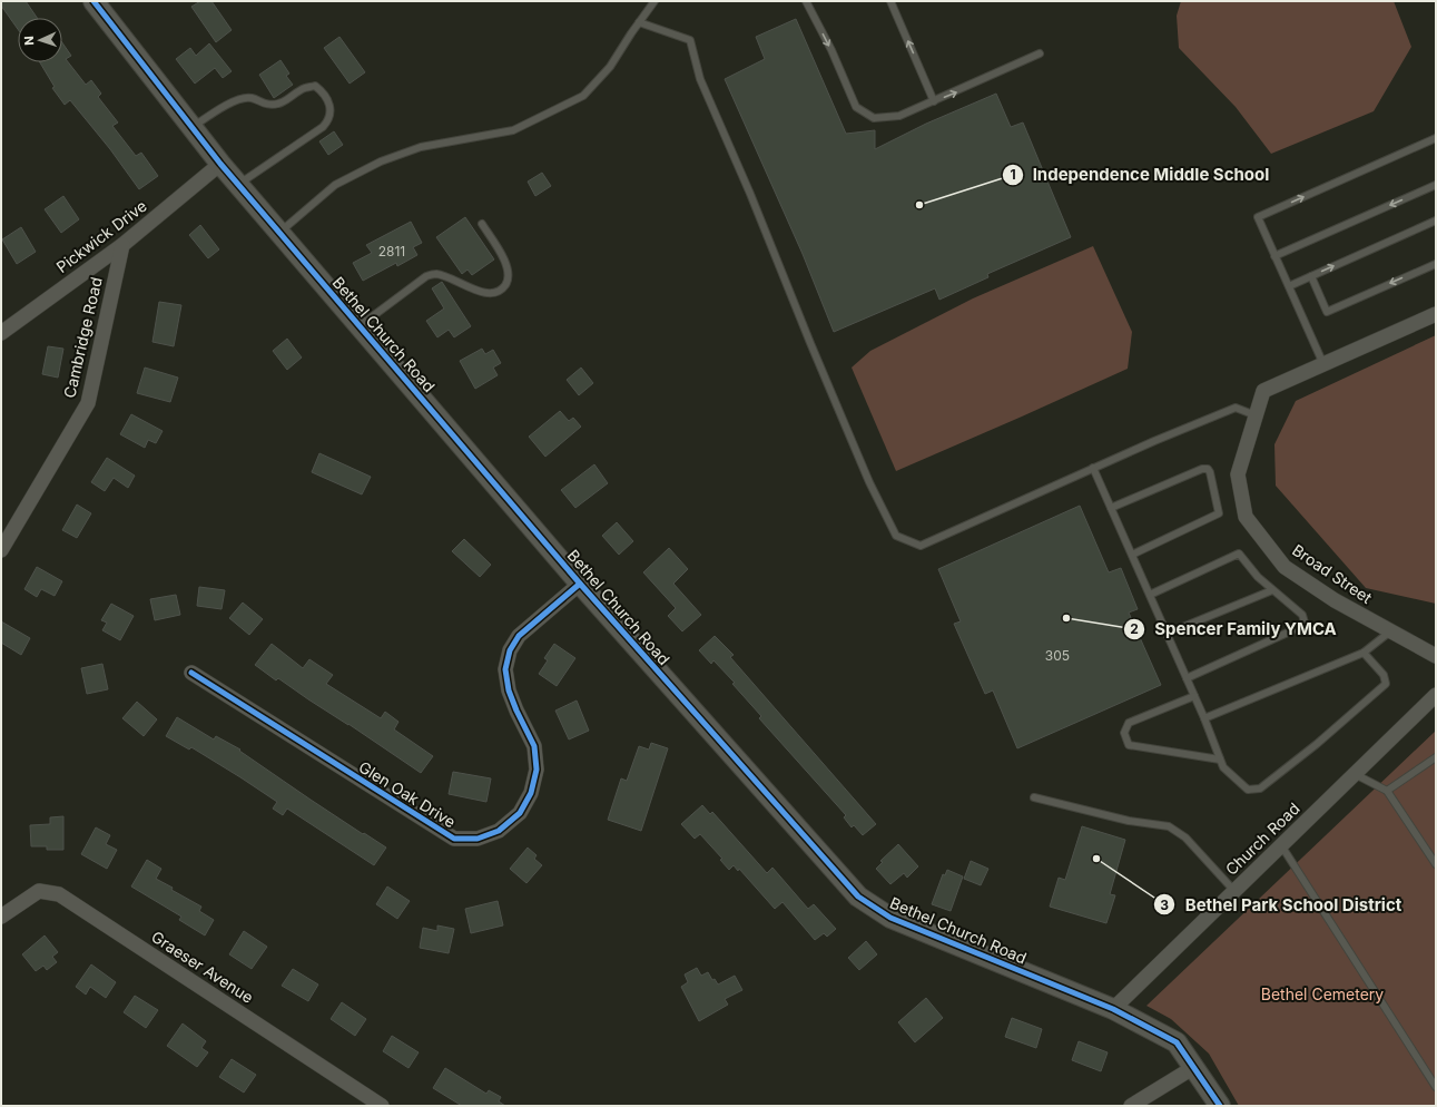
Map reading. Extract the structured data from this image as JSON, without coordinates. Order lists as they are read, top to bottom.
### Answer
{
  "streets": {
    "street": [
      "Pickwick Drive",
      "Bethel Church Road",
      "Cambridge Road",
      "Broad Street",
      "Glen Oak Drive",
      "Church Road",
      "Graeser Avenue"
    ]
  },
  "crossings": [
    ["Pickwick Drive", "Bethel Church Road"],
    ["Pickwick Drive", "Cambridge Road"],
    ["Bethel Church Road", "Glen Oak Drive"],
    ["Bethel Church Road", "Church Road"]
  ],
  "parks": ["Bethel Cemetery"],
  "places": ["Independence Middle School", "Spencer Family YMCA", "Bethel Park School District"],
  "house_numbers": ["2811", "305"],
  "north": "left"
}
